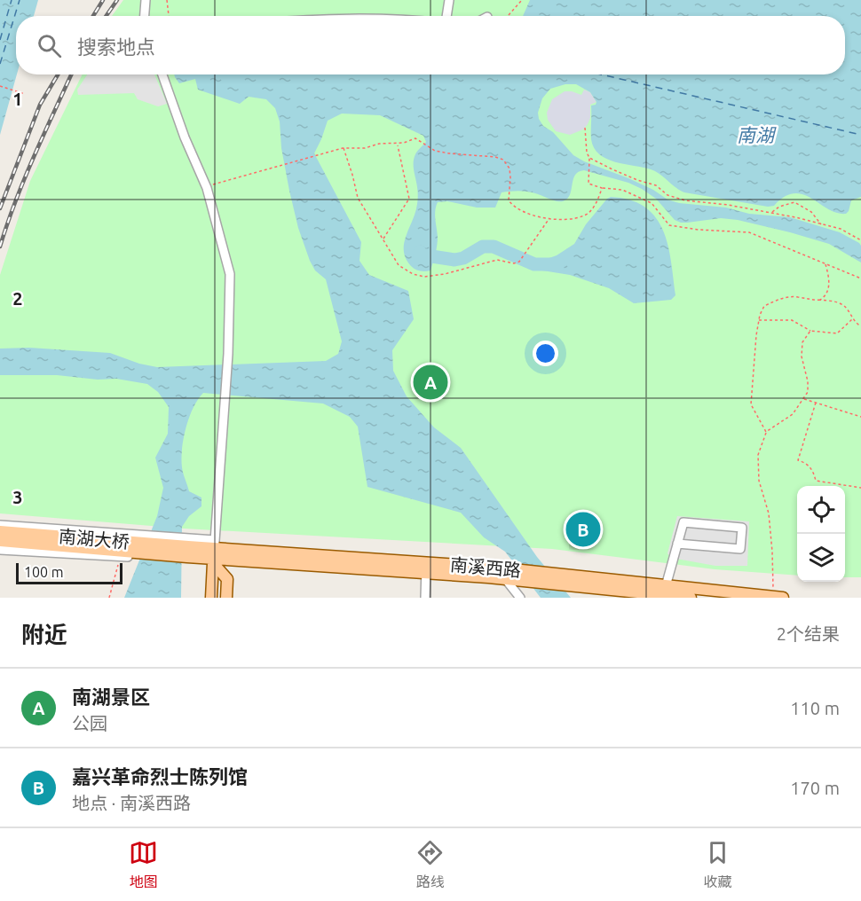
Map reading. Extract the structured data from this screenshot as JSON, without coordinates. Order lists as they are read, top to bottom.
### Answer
{
  "streets": {
    "main road": ["南湖大桥", "南溪西路"]
  },
  "crossings": [
    ["南湖大桥", "南溪西路"]
  ],
  "water": ["南湖"],
  "scale_bar": "100 m",
  "page": {
    "search": "搜索地点",
    "pins": ["A", "B"],
    "scale": "100 m",
    "heading": ["附近", "2个结果"],
    "list": [
      {
        "mark": "A",
        "name": "南湖景区",
        "note": "公园",
        "value": "110 m"
      },
      {
        "mark": "B",
        "name": "嘉兴革命烈士陈列馆",
        "note": "地点 · 南溪西路",
        "value": "170 m"
      }
    ],
    "nav": ["地图", "路线", "收藏"]
  },
  "grid": {
    "rows": ["1", "2", "3"]
  }
}
